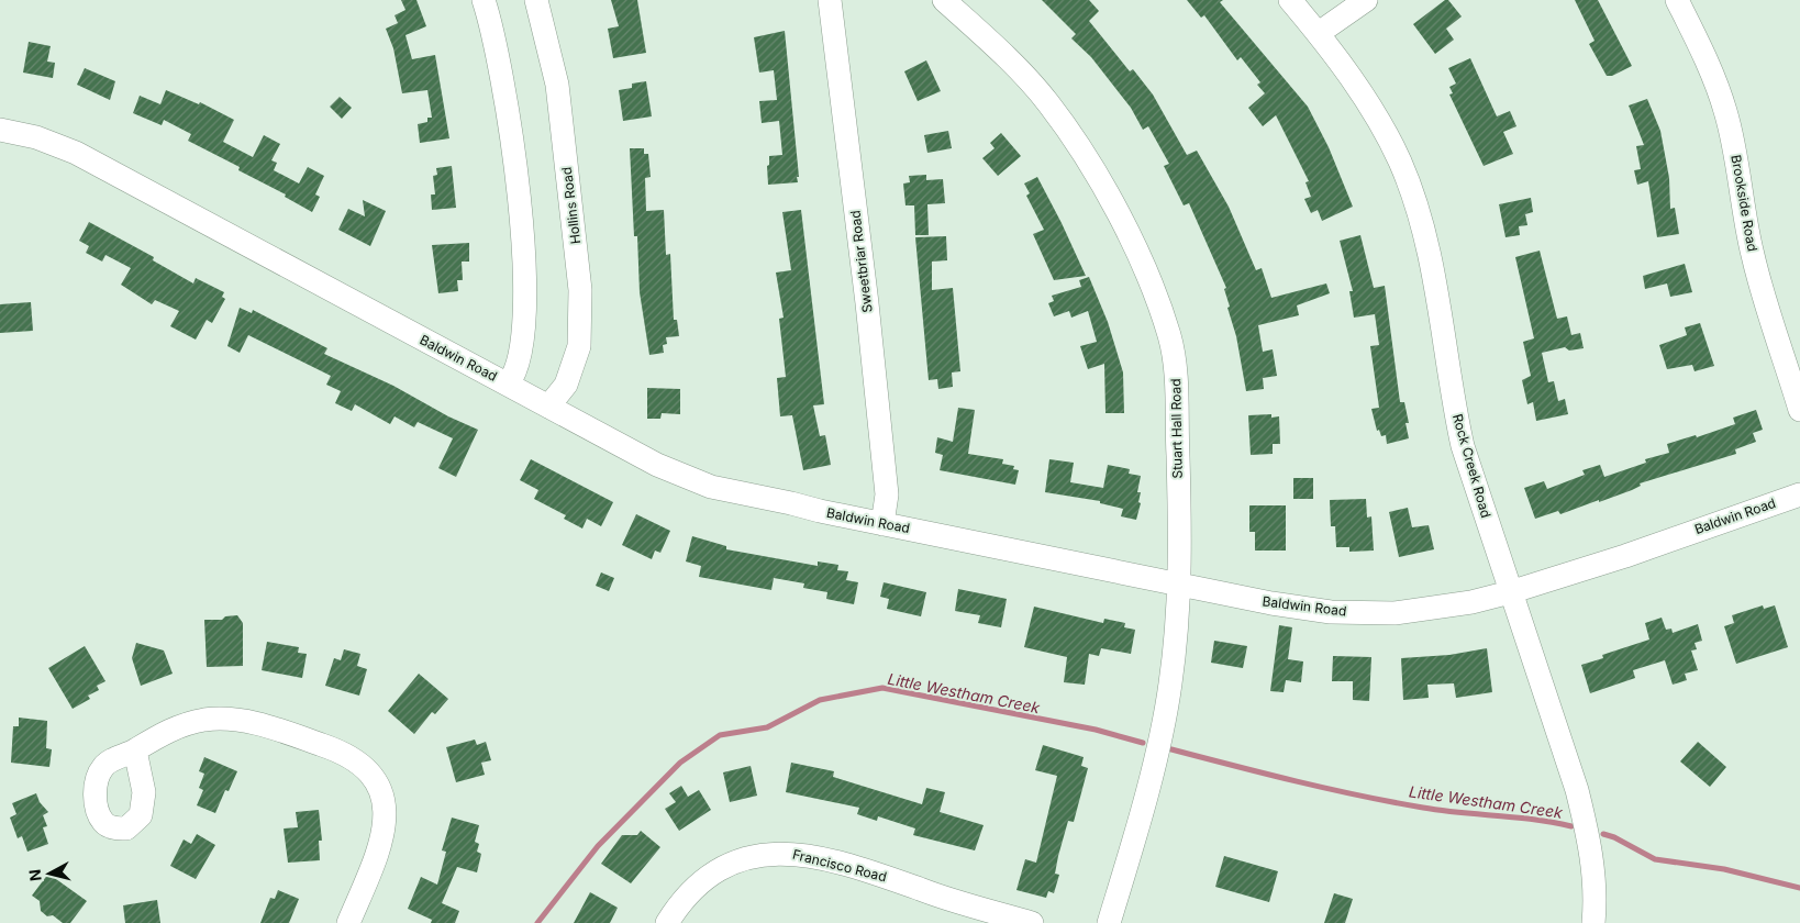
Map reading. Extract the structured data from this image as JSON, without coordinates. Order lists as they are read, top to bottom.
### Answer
{
  "streets": {
    "street": [
      "Brookside Road",
      "Hollins Road",
      "Sweetbriar Road",
      "Baldwin Road",
      "Stuart Hall Road",
      "Rock Creek Road",
      "Francisco Road"
    ]
  },
  "crossings": [
    ["Hollins Road", "Baldwin Road"],
    ["Sweetbriar Road", "Baldwin Road"],
    ["Baldwin Road", "Stuart Hall Road"],
    ["Baldwin Road", "Rock Creek Road"]
  ],
  "water": ["Little Westham Creek"],
  "north": "left"
}
